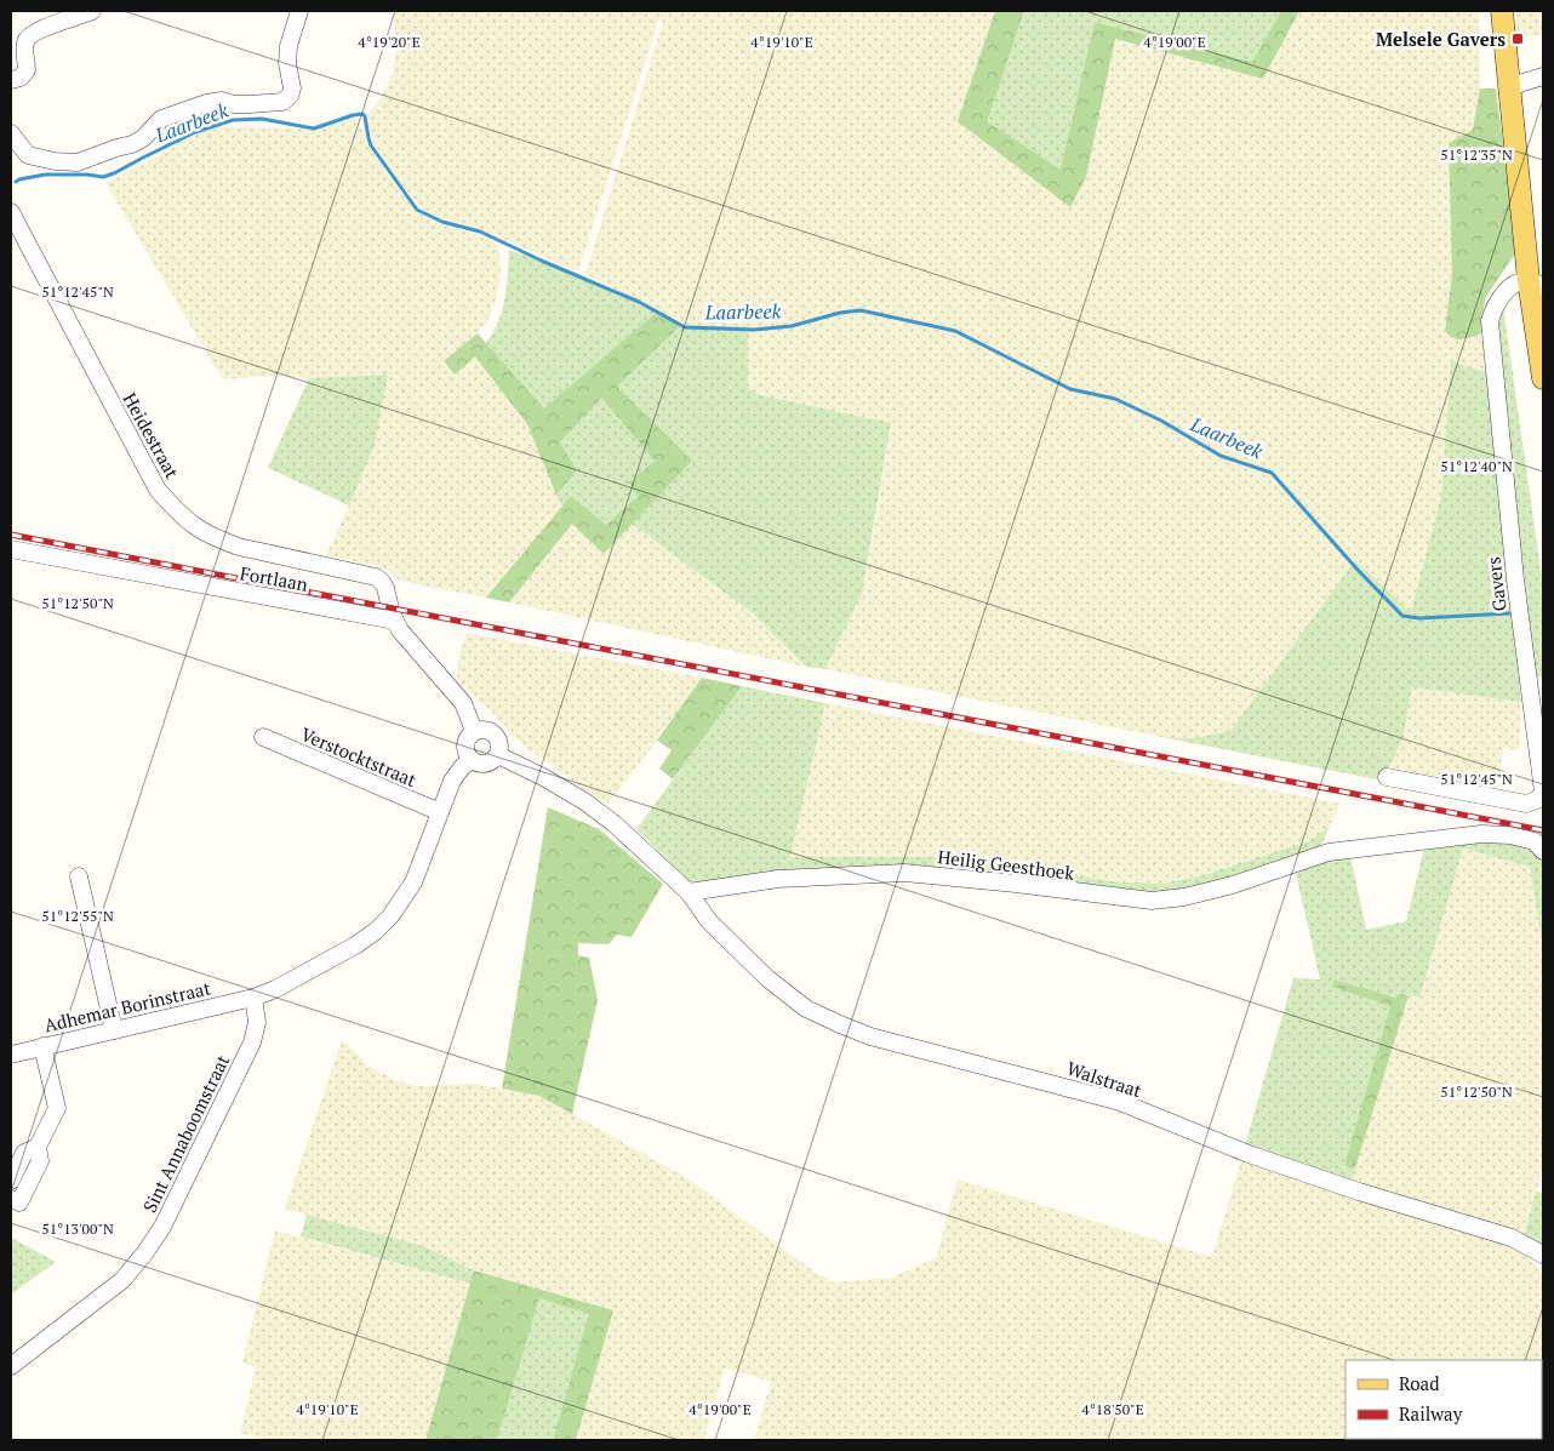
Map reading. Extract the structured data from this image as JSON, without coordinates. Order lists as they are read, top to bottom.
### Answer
{
  "streets": {
    "street": [
      "Heidestraat",
      "Fortlaan",
      "Gavers",
      "Verstocktstraat",
      "Heilig Geesthoek",
      "Adhemar Borinstraat",
      "Walstraat",
      "Sint Annaboomstraat"
    ]
  },
  "crossings": [
    ["Heidestraat", "Fortlaan"],
    ["Heilig Geesthoek", "Walstraat"],
    ["Adhemar Borinstraat", "Sint Annaboomstraat"]
  ],
  "water": ["Laarbeek"],
  "places": {
    "transit": ["Melsele Gavers"]
  },
  "legend": ["Road", "Railway"],
  "coordinates": [
    "4°19'20\"E",
    "4°19'10\"E",
    "4°19'00\"E",
    "51°12'35\"N",
    "51°12'45\"N",
    "51°12'40\"N",
    "51°12'50\"N",
    "51°12'55\"N",
    "51°13'00\"N",
    "4°18'50\"E"
  ]
}
